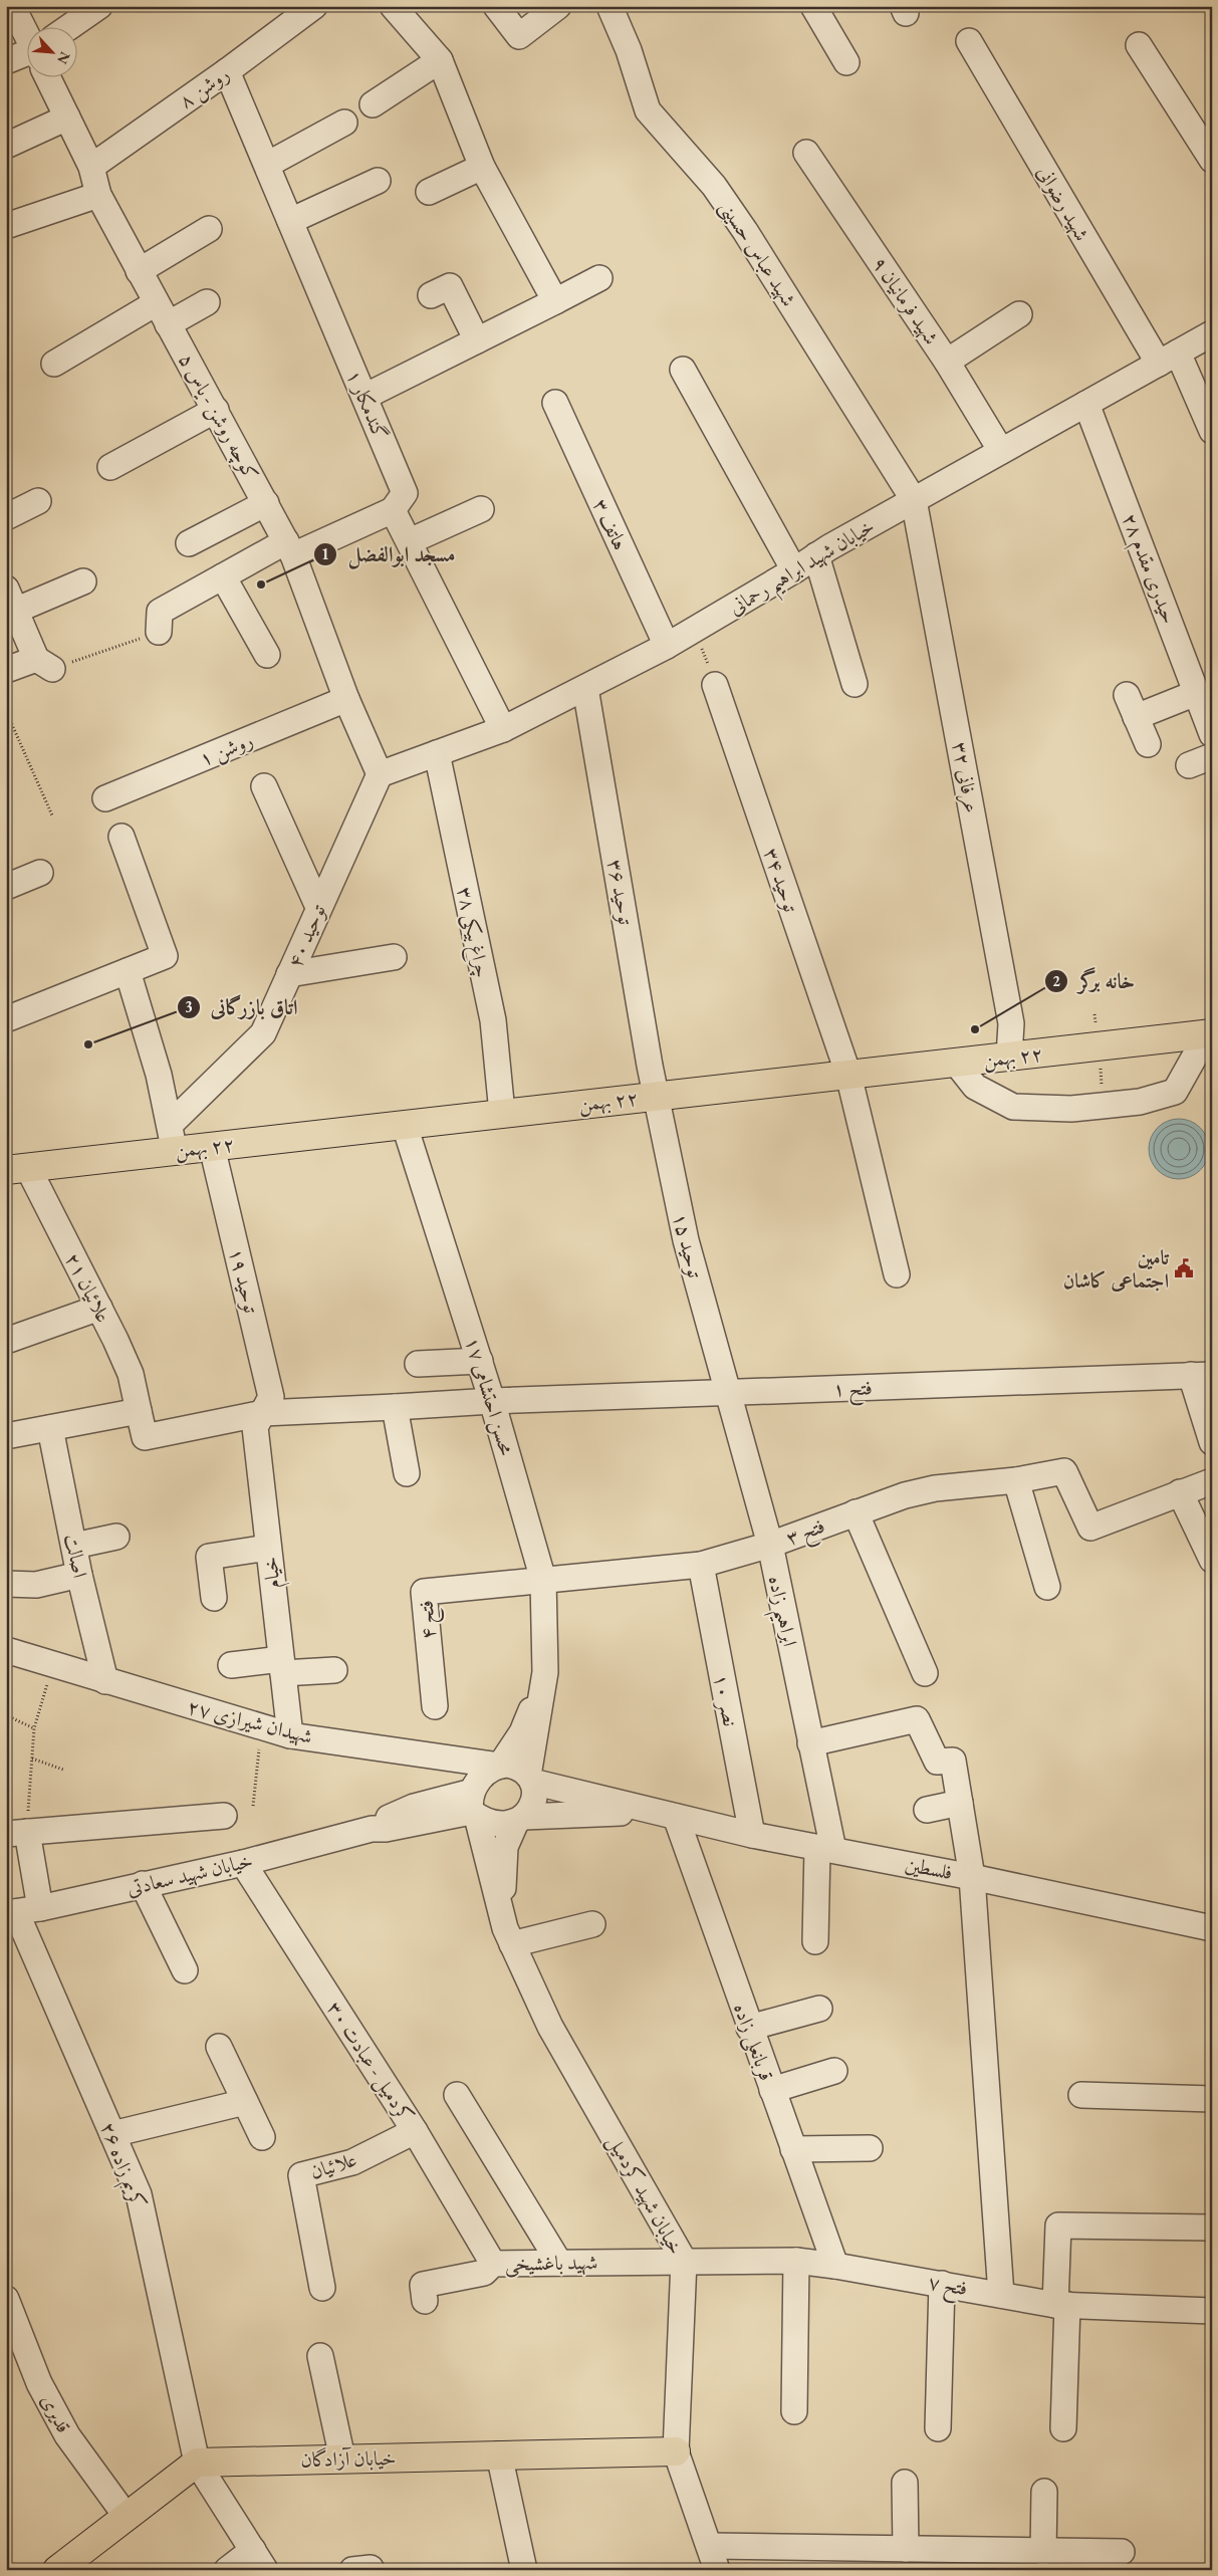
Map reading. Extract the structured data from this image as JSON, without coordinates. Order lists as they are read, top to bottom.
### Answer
{
  "streets": {
    "main road": ["٢٢ بهمن", "خیابان آزادگان"],
    "street": [
      "روشن ۸",
      "شهید رضوانی",
      "شهید عباس حسینی",
      "شهید فرمانیان ۹",
      "گندمکار ۱",
      "کوچه روشن - یاس ۵",
      "هاتف ۳",
      "خیابان شهید ابراهیم رحمانی",
      "حیدری مقدم ۲۸",
      "روشن ۱",
      "عرفانی ۳۲",
      "توحید ۳۴",
      "توحید ۳۶",
      "چراغ بیکی ۳۸",
      "توحید ۴۰",
      "توحید ۱۵",
      "توحید ۱۹",
      "علائیان ۲۱",
      "فتح ۱",
      "محسن احتشامی ۱۷",
      "فتح ۳",
      "اصالت",
      "خیام",
      "ابراهیم زاده",
      "فتح ۴",
      "نصر ۱۰",
      "شهیدان شیرازی ۲۷",
      "فلسطین",
      "خیابان شهید سعادتی",
      "قربانعلی زاده",
      "کردمیل - عبادت ۳۰",
      "کریم زاده ۲۶",
      "علائیان",
      "خیابان شهید کردمیل",
      "شهید باغشیخی",
      "فتح ۷",
      "قدیری"
    ]
  },
  "crossings": [
    ["روشن ۸", "گندمکار ۱"],
    ["روشن ۸", "کوچه روشن - یاس ۵"],
    ["شهید رضوانی", "خیابان شهید ابراهیم رحمانی"],
    ["شهید عباس حسینی", "خیابان شهید ابراهیم رحمانی"],
    ["شهید عباس حسینی", "عرفانی ۳۲"],
    ["شهید فرمانیان ۹", "خیابان شهید ابراهیم رحمانی"],
    ["کوچه روشن - یاس ۵", "خیابان شهید ابراهیم رحمانی"],
    ["کوچه روشن - یاس ۵", "روشن ۱"],
    ["کوچه روشن - یاس ۵", "توحید ۴۰"],
    ["هاتف ۳", "خیابان شهید ابراهیم رحمانی"],
    ["خیابان شهید ابراهیم رحمانی", "حیدری مقدم ۲۸"],
    ["خیابان شهید ابراهیم رحمانی", "عرفانی ۳۲"],
    ["خیابان شهید ابراهیم رحمانی", "توحید ۳۶"],
    ["خیابان شهید ابراهیم رحمانی", "چراغ بیکی ۳۸"],
    ["خیابان شهید ابراهیم رحمانی", "توحید ۴۰"],
    ["عرفانی ۳۲", "٢٢ بهمن"],
    ["توحید ۳۴", "٢٢ بهمن"],
    ["توحید ۳۶", "٢٢ بهمن"],
    ["توحید ۳۶", "توحید ۱۵"],
    ["چراغ بیکی ۳۸", "٢٢ بهمن"],
    ["توحید ۴۰", "٢٢ بهمن"],
    ["٢٢ بهمن", "توحید ۱۵"],
    ["٢٢ بهمن", "توحید ۱۹"],
    ["٢٢ بهمن", "علائیان ۲۱"],
    ["٢٢ بهمن", "محسن احتشامی ۱۷"],
    ["توحید ۱۵", "فتح ۱"],
    ["توحید ۱۵", "ابراهیم زاده"],
    ["توحید ۱۹", "علائیان ۲۱"],
    ["توحید ۱۹", "فتح ۱"],
    ["توحید ۱۹", "خیام"],
    ["علائیان ۲۱", "فتح ۱"],
    ["علائیان ۲۱", "خیام"],
    ["فتح ۱", "محسن احتشامی ۱۷"],
    ["فتح ۱", "خیام"],
    ["فتح ۱", "ابراهیم زاده"],
    ["محسن احتشامی ۱۷", "فتح ۳"],
    ["محسن احتشامی ۱۷", "فتح ۴"],
    ["محسن احتشامی ۱۷", "شهیدان شیرازی ۲۷"],
    ["محسن احتشامی ۱۷", "خیابان شهید سعادتی"],
    ["فتح ۳", "ابراهیم زاده"],
    ["فتح ۳", "فتح ۴"],
    ["فتح ۳", "نصر ۱۰"],
    ["اصالت", "شهیدان شیرازی ۲۷"],
    ["خیام", "شهیدان شیرازی ۲۷"],
    ["ابراهیم زاده", "فلسطین"],
    ["نصر ۱۰", "فلسطین"],
    ["شهیدان شیرازی ۲۷", "خیابان شهید سعادتی"],
    ["فلسطین", "قربانعلی زاده"],
    ["خیابان شهید سعادتی", "کردمیل - عبادت ۳۰"],
    ["خیابان شهید سعادتی", "کریم زاده ۲۶"],
    ["قربانعلی زاده", "فتح ۷"],
    ["کردمیل - عبادت ۳۰", "علائیان"],
    ["کردمیل - عبادت ۳۰", "شهید باغشیخی"],
    ["کریم زاده ۲۶", "خیابان آزادگان"],
    ["خیابان شهید کردمیل", "شهید باغشیخی"],
    ["خیابان شهید کردمیل", "فتح ۷"],
    ["خیابان شهید کردمیل", "خیابان آزادگان"],
    ["شهید باغشیخی", "فتح ۷"]
  ],
  "places": {
    "other": ["مسجد ابوالفضل", "خانه برگر", "اتاق بازرگانی"],
    "public building": ["تامین اجتماعی کاشان"]
  },
  "north": "bottom right"
}
